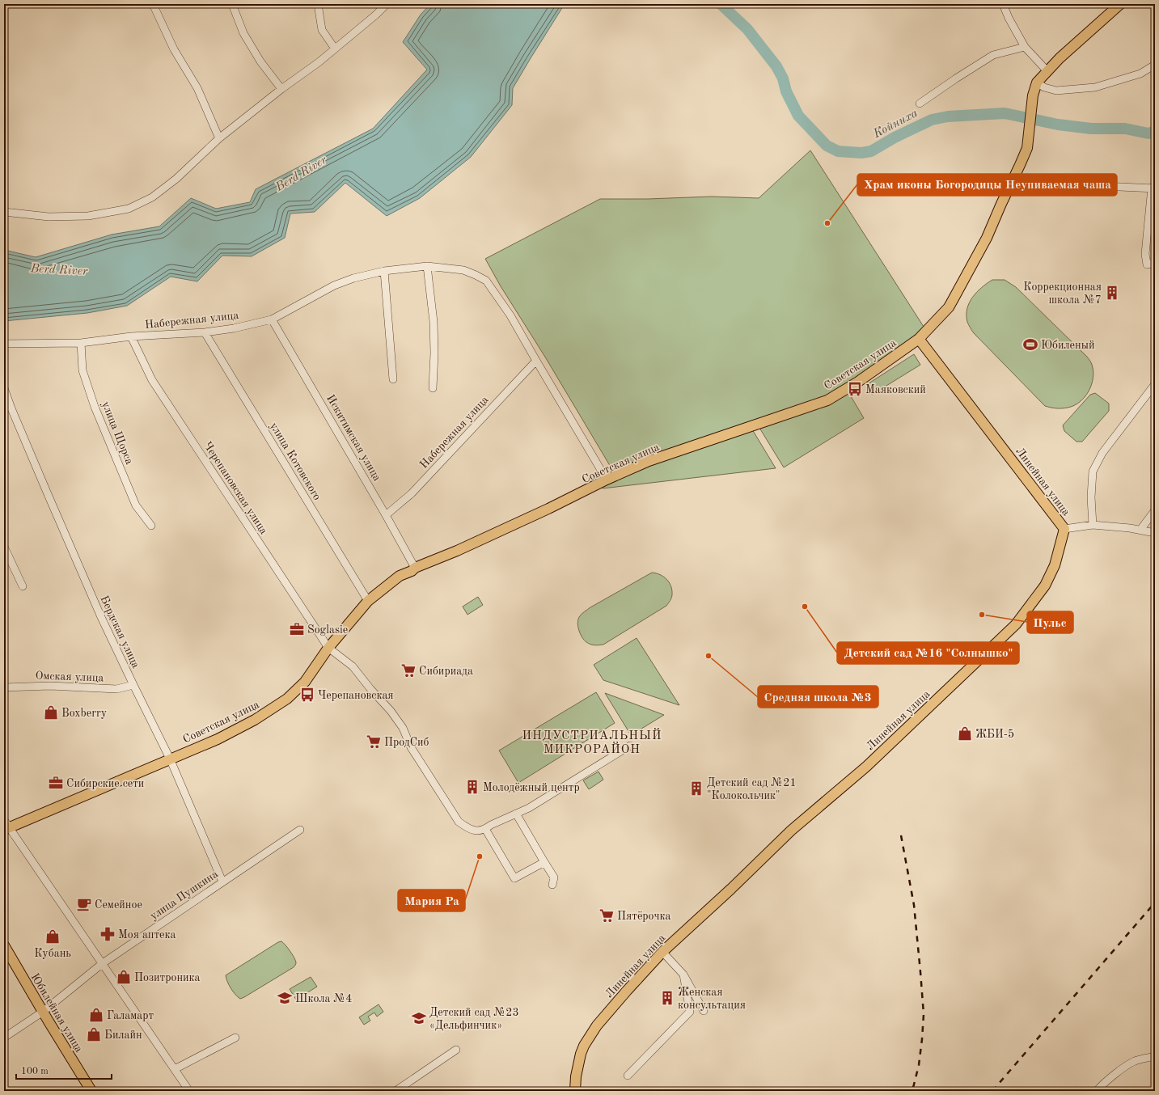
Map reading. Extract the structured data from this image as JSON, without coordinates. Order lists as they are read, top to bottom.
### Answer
{
  "streets": {
    "main road": ["Советская улица", "Линейная улица", "Юбилейная улица"],
    "street": [
      "Набережная улица",
      "улица Щорса",
      "Искитимская улица",
      "улица Котовского",
      "Черепановская улица",
      "Бердская улица",
      "Омская улица",
      "улица Пушкина"
    ]
  },
  "crossings": [
    ["Набережная улица", "Советская улица"],
    ["Набережная улица", "улица Щорса"],
    ["Набережная улица", "Искитимская улица"],
    ["Набережная улица", "улица Котовского"],
    ["Набережная улица", "Черепановская улица"],
    ["Советская улица", "Искитимская улица"],
    ["Советская улица", "улица Котовского"],
    ["Советская улица", "Линейная улица"],
    ["Советская улица", "Черепановская улица"],
    ["Советская улица", "Бердская улица"],
    ["Бердская улица", "Омская улица"],
    ["Бердская улица", "улица Пушкина"],
    ["улица Пушкина", "Юбилейная улица"]
  ],
  "districts": ["ИНДУСТРИАЛЬНЫЙ МИКРОРАЙОН"],
  "water": ["Койниха", "Berd River"],
  "places": {
    "other": [
      "Храм иконы Богородицы Неупиваемая чаша",
      "Детский сад №16 \"Солнышко\"",
      "Пульс",
      "Средняя школа №3",
      "Мария Ра"
    ],
    "building": [
      "Коррекционная школа №7",
      "Молодёжный центр",
      "Детский сад №21 \"Колокольчик\"",
      "Женская консультация"
    ],
    "sports": ["Юбиленый"],
    "bus stop": ["Маяковский", "Черепановская"],
    "office": ["Soglasie", "Сибирские сети"],
    "supermarket": ["Сибириада", "ПродСиб", "Пятёрочка"],
    "shop": [
      "Boxberry",
      "ЖБИ-5",
      "Кубань",
      "Позитроника",
      "Галамарт",
      "Билайн"
    ],
    "cafe": ["Семейное"],
    "pharmacy": ["Моя аптека"],
    "school or university": ["Школа №4", "Детский сад №23 «Дельфинчик»"]
  },
  "scale_bar": "100 m"
}
